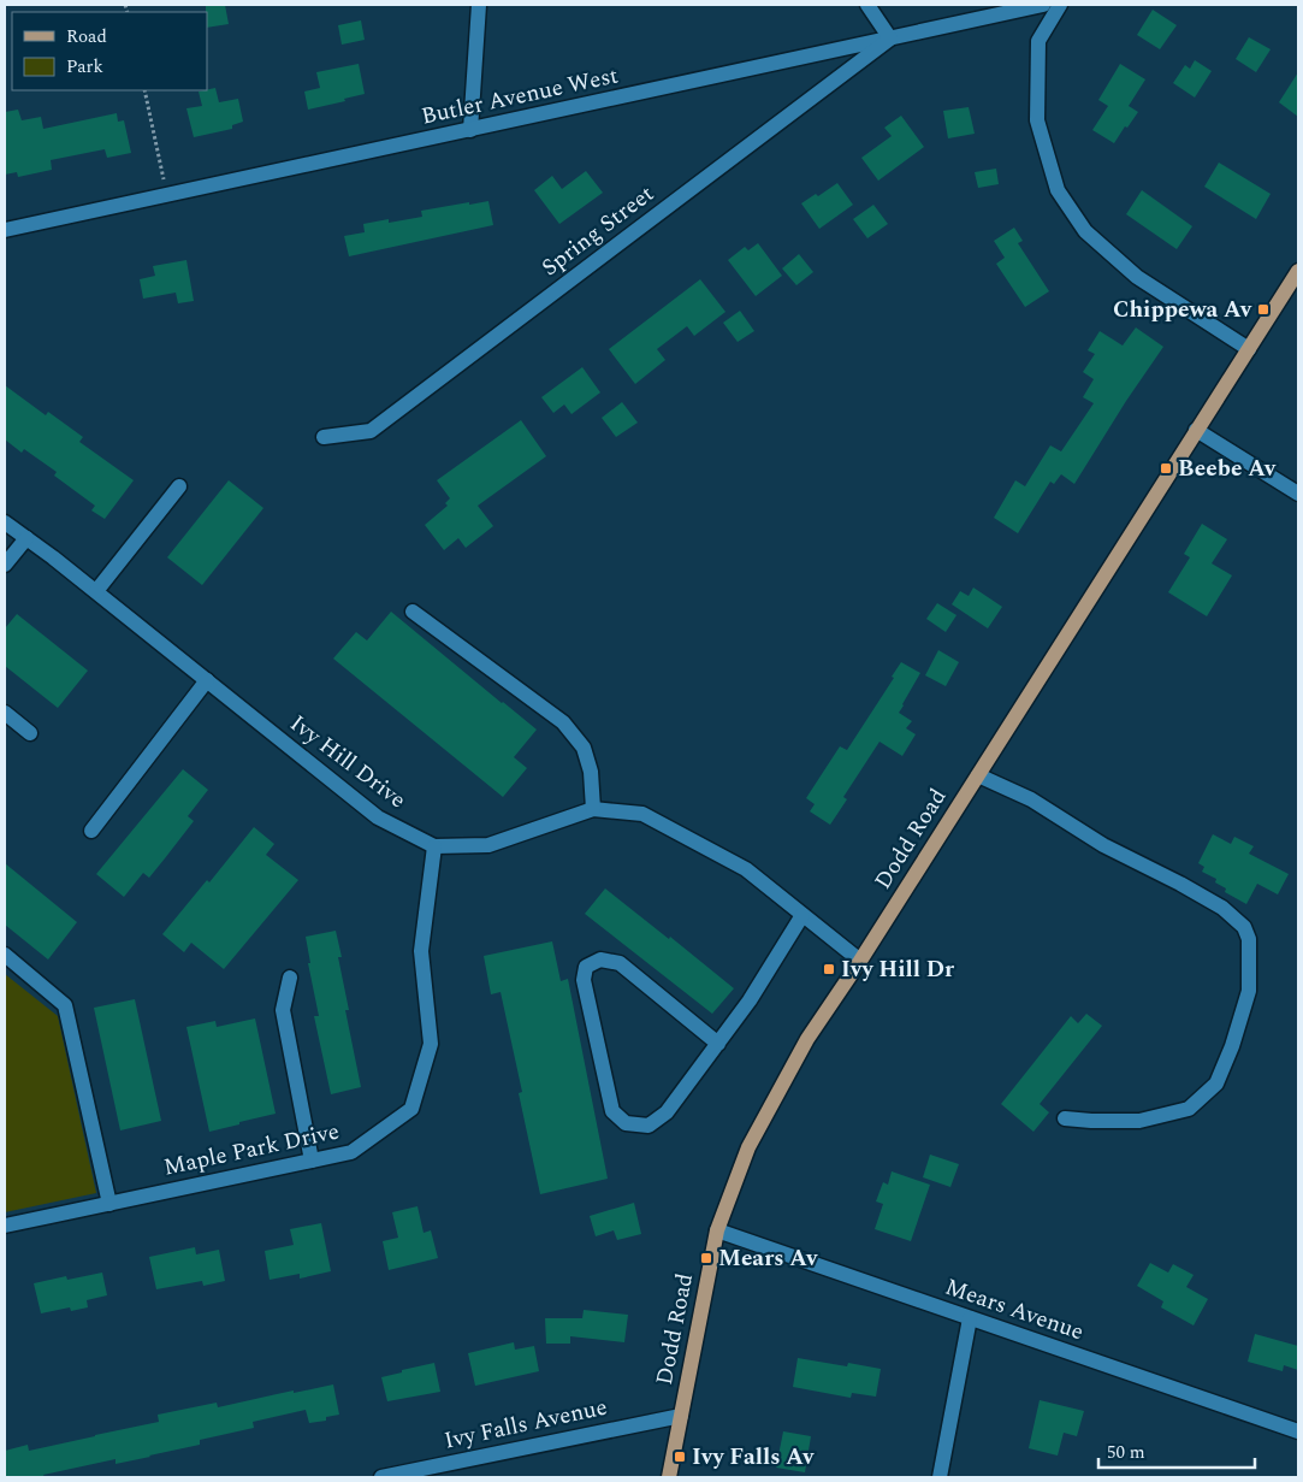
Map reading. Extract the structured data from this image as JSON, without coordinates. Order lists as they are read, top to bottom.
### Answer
{
  "streets": {
    "main road": ["Dodd Road"],
    "street": [
      "Butler Avenue West",
      "Spring Street",
      "Ivy Hill Drive",
      "Maple Park Drive",
      "Mears Avenue",
      "Ivy Falls Avenue"
    ]
  },
  "crossings": [
    ["Butler Avenue West", "Spring Street"],
    ["Ivy Hill Drive", "Dodd Road"],
    ["Ivy Hill Drive", "Maple Park Drive"],
    ["Dodd Road", "Mears Avenue"],
    ["Dodd Road", "Ivy Falls Avenue"]
  ],
  "places": {
    "transit": [
      "Chippewa Av",
      "Beebe Av",
      "Ivy Hill Dr",
      "Mears Av",
      "Ivy Falls Av"
    ]
  },
  "legend": ["Road", "Park"],
  "scale_bar": "50 m"
}
